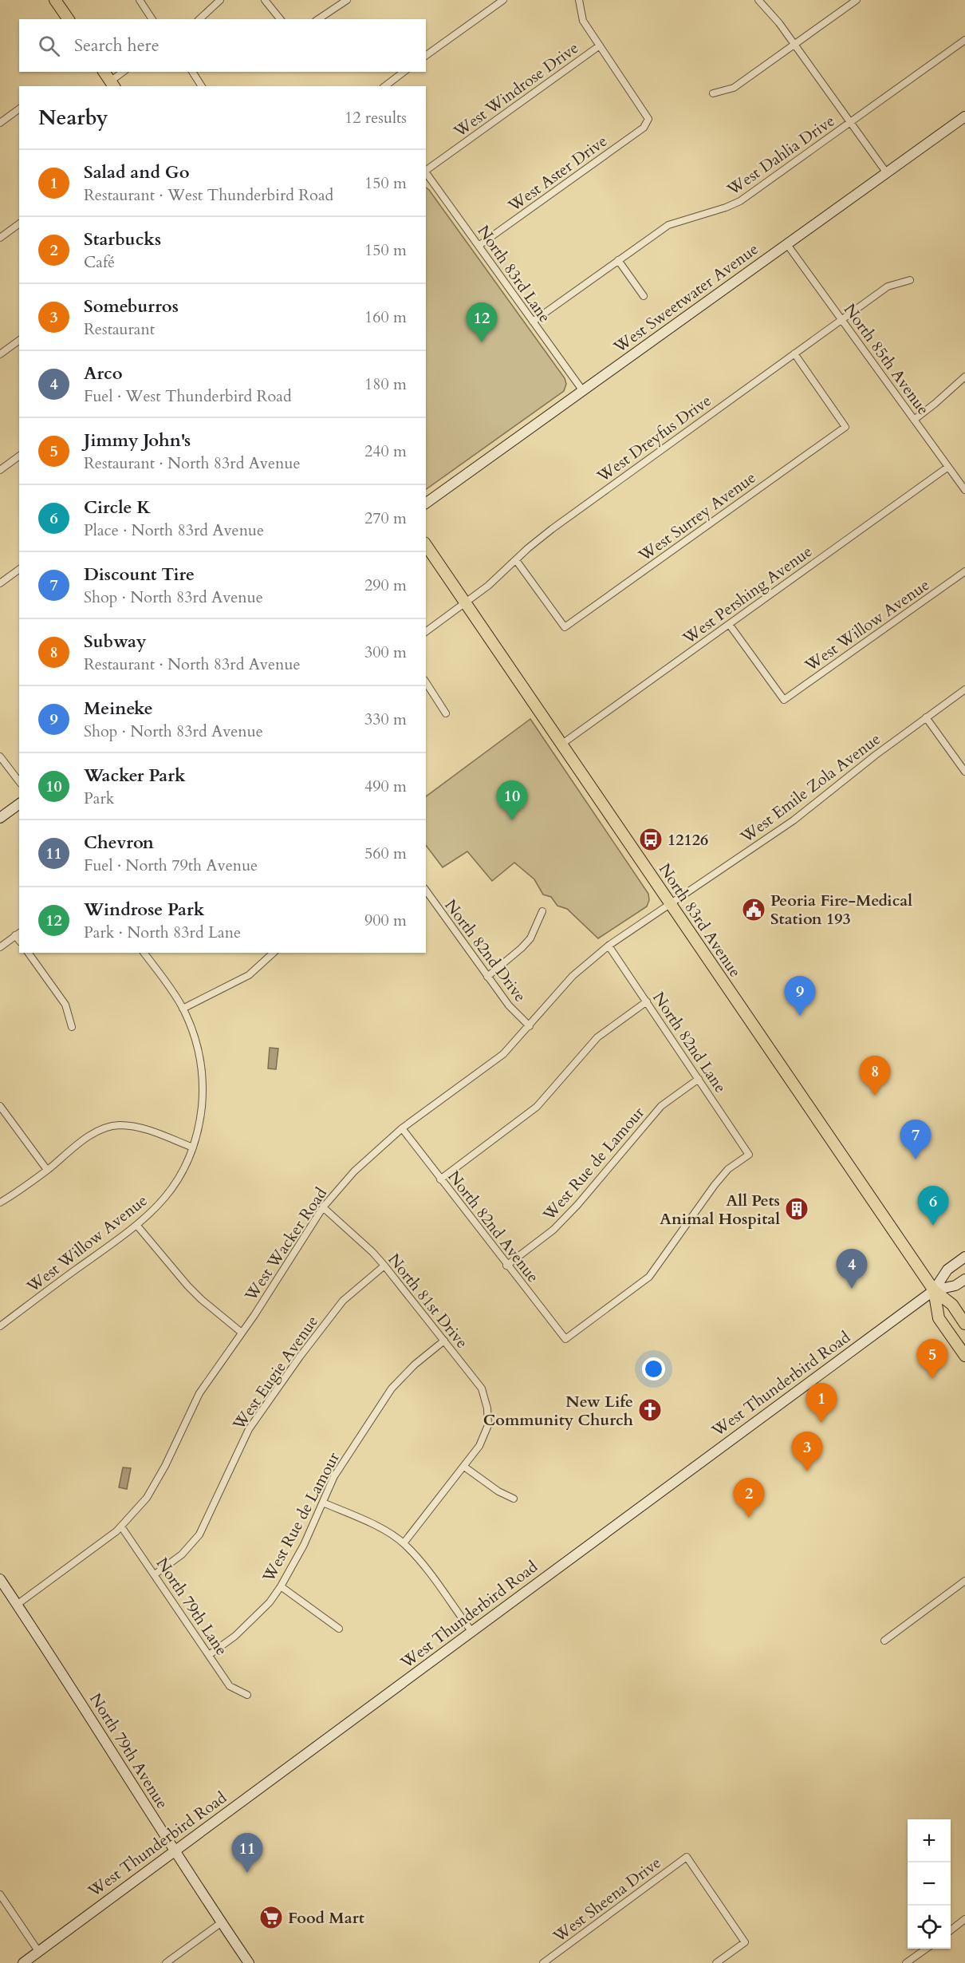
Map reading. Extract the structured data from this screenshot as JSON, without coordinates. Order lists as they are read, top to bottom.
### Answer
{
  "streets": {
    "main road": [
      "West Sweetwater Avenue",
      "North 83rd Avenue",
      "West Thunderbird Road",
      "North 79th Avenue"
    ],
    "street": [
      "West Windrose Drive",
      "West Dahlia Drive",
      "West Aster Drive",
      "North 83rd Lane",
      "North 85th Avenue",
      "West Dreyfus Drive",
      "West Surrey Avenue",
      "West Pershing Avenue",
      "West Willow Avenue",
      "West Emile Zola Avenue",
      "North 82nd Drive",
      "North 82nd Lane",
      "West Rue de Lamour",
      "North 82nd Avenue",
      "West Wacker Road",
      "North 81st Drive",
      "West Eugie Avenue",
      "North 79th Lane",
      "West Sheena Drive"
    ]
  },
  "crossings": [
    ["West Windrose Drive", "West Aster Drive"],
    ["West Dahlia Drive", "North 83rd Lane"],
    ["West Aster Drive", "North 83rd Lane"],
    ["North 83rd Lane", "West Sweetwater Avenue"],
    ["West Sweetwater Avenue", "North 85th Avenue"],
    ["North 85th Avenue", "West Dreyfus Drive"],
    ["North 85th Avenue", "West Pershing Avenue"],
    ["West Dreyfus Drive", "West Surrey Avenue"],
    ["West Dreyfus Drive", "North 83rd Avenue"],
    ["West Pershing Avenue", "West Willow Avenue"],
    ["West Pershing Avenue", "North 83rd Avenue"],
    ["West Emile Zola Avenue", "North 83rd Avenue"],
    ["West Emile Zola Avenue", "West Wacker Road"],
    ["North 83rd Avenue", "West Wacker Road"],
    ["North 83rd Avenue", "West Thunderbird Road"],
    ["North 82nd Drive", "West Wacker Road"],
    ["North 82nd Lane", "West Rue de Lamour"],
    ["North 82nd Lane", "North 82nd Avenue"],
    ["North 82nd Lane", "West Wacker Road"],
    ["West Rue de Lamour", "North 82nd Avenue"],
    ["West Rue de Lamour", "North 81st Drive"],
    ["West Rue de Lamour", "North 79th Lane"],
    ["North 82nd Avenue", "West Wacker Road"],
    ["West Wacker Road", "North 81st Drive"],
    ["West Wacker Road", "North 79th Lane"],
    ["West Wacker Road", "North 79th Avenue"],
    ["North 81st Drive", "West Eugie Avenue"],
    ["West Eugie Avenue", "North 79th Lane"],
    ["West Thunderbird Road", "North 79th Avenue"]
  ],
  "places": {
    "bus stop": ["12126"],
    "public building": ["Peoria Fire-Medical Station 193"],
    "building": ["All Pets Animal Hospital"],
    "church": ["New Life Community Church"],
    "supermarket": ["Food Mart"]
  },
  "page": {
    "search": "Search here",
    "heading": ["Nearby", "12 results"],
    "list": [
      {
        "mark": "1",
        "name": "Salad and Go",
        "note": "Restaurant · West Thunderbird Road",
        "value": "150 m"
      },
      {
        "mark": "2",
        "name": "Starbucks",
        "note": "Café",
        "value": "150 m"
      },
      {
        "mark": "3",
        "name": "Someburros",
        "note": "Restaurant",
        "value": "160 m"
      },
      {
        "mark": "4",
        "name": "Arco",
        "note": "Fuel · West Thunderbird Road",
        "value": "180 m"
      },
      {
        "mark": "5",
        "name": "Jimmy John's",
        "note": "Restaurant · North 83rd Avenue",
        "value": "240 m"
      },
      {
        "mark": "6",
        "name": "Circle K",
        "note": "Place · North 83rd Avenue",
        "value": "270 m"
      },
      {
        "mark": "7",
        "name": "Discount Tire",
        "note": "Shop · North 83rd Avenue",
        "value": "290 m"
      },
      {
        "mark": "8",
        "name": "Subway",
        "note": "Restaurant · North 83rd Avenue",
        "value": "300 m"
      },
      {
        "mark": "9",
        "name": "Meineke",
        "note": "Shop · North 83rd Avenue",
        "value": "330 m"
      },
      {
        "mark": "10",
        "name": "Wacker Park",
        "note": "Park",
        "value": "490 m"
      },
      {
        "mark": "11",
        "name": "Chevron",
        "note": "Fuel · North 79th Avenue",
        "value": "560 m"
      },
      {
        "mark": "12",
        "name": "Windrose Park",
        "note": "Park · North 83rd Lane",
        "value": "900 m"
      }
    ],
    "pins": [
      "12",
      "10",
      "9",
      "8",
      "7",
      "6",
      "4",
      "5",
      "1",
      "3",
      "2",
      "11"
    ],
    "map_buttons": ["+", "−"]
  }
}
